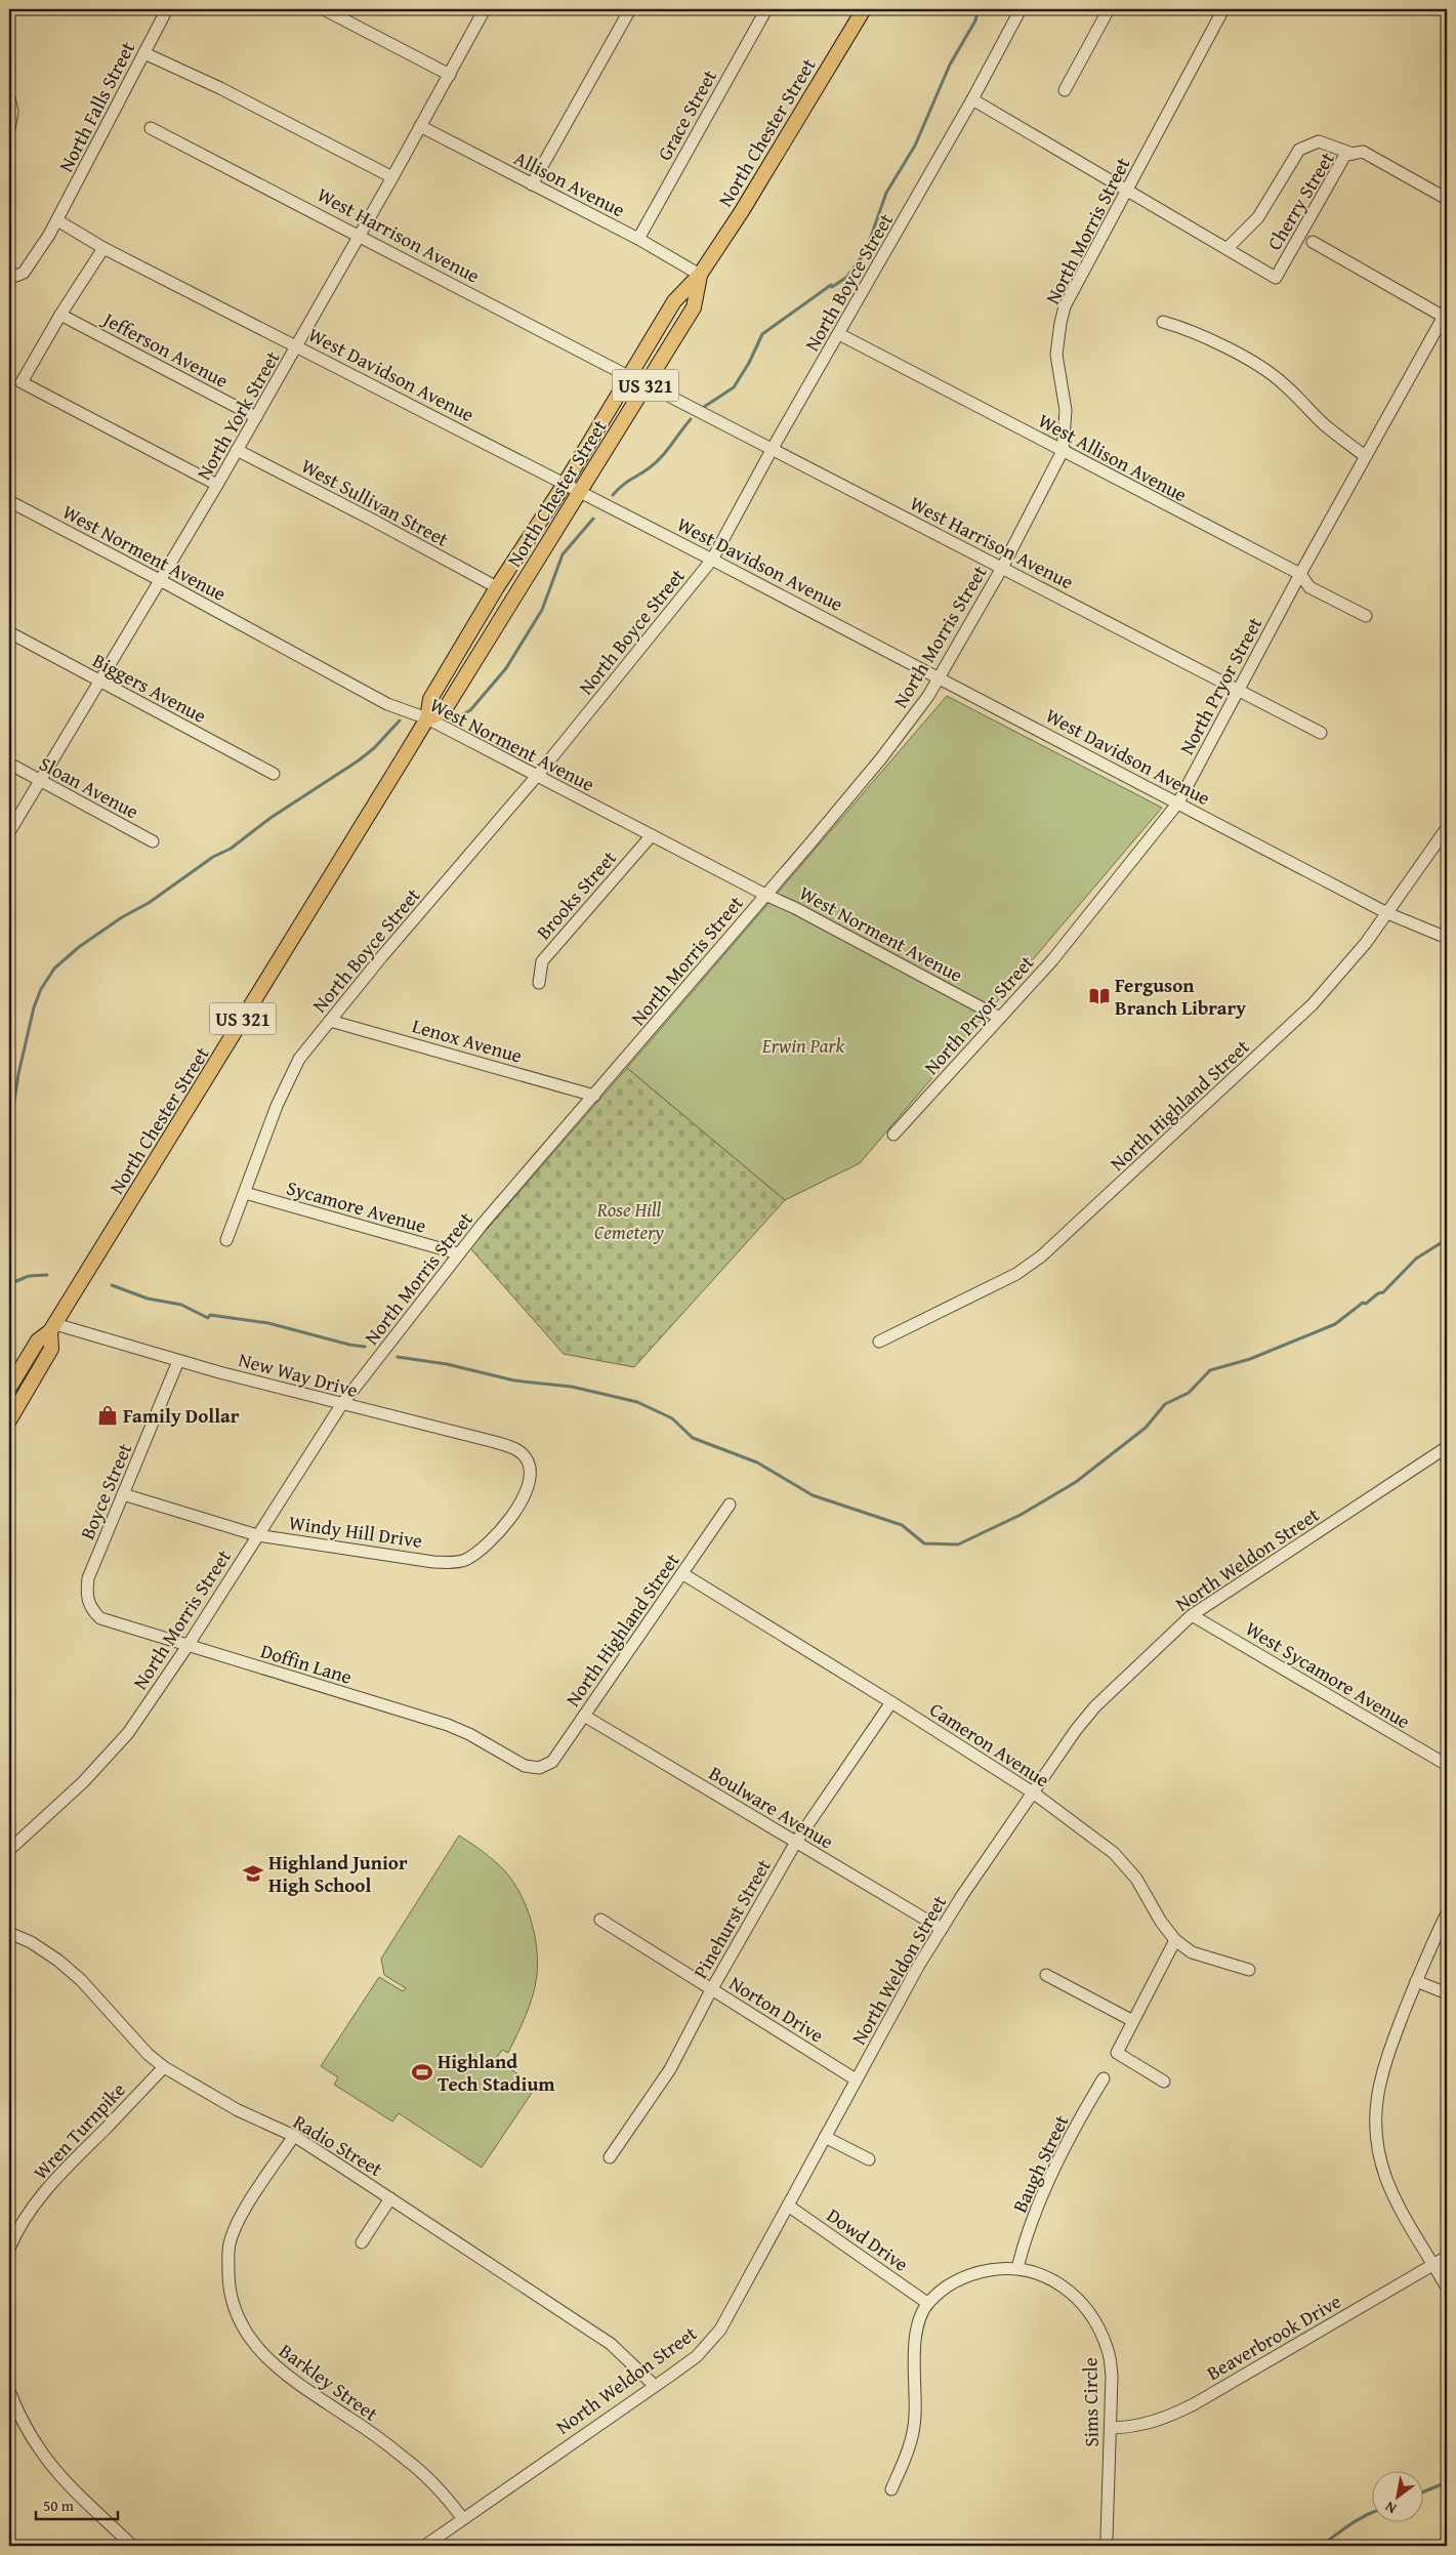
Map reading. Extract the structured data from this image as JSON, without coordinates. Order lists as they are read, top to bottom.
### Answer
{
  "streets": {
    "main road": ["North Chester Street", "US 321"],
    "street": [
      "North Falls Street",
      "Grace Street",
      "Allison Avenue",
      "Cherry Street",
      "North Morris Street",
      "West Harrison Avenue",
      "North Boyce Street",
      "Jefferson Avenue",
      "West Davidson Avenue",
      "North York Street",
      "West Allison Avenue",
      "West Sullivan Street",
      "West Norment Avenue",
      "North Pryor Street",
      "Biggers Avenue",
      "Sloan Avenue",
      "Brooks Street",
      "Lenox Avenue",
      "North Highland Street",
      "Sycamore Avenue",
      "New Way Drive",
      "Boyce Street",
      "Windy Hill Drive",
      "North Weldon Street",
      "Doffin Lane",
      "West Sycamore Avenue",
      "Cameron Avenue",
      "Boulware Avenue",
      "Pinehurst Street",
      "Norton Drive",
      "Wren Turnpike",
      "Radio Street",
      "Baugh Street",
      "Dowd Drive",
      "Beaverbrook Drive",
      "Barkley Street",
      "Sims Circle"
    ]
  },
  "crossings": [
    ["North Falls Street", "West Davidson Avenue"],
    ["Grace Street", "Allison Avenue"],
    ["North Chester Street", "Allison Avenue"],
    ["North Chester Street", "West Harrison Avenue"],
    ["North Chester Street", "West Davidson Avenue"],
    ["North Chester Street", "West Sullivan Street"],
    ["North Chester Street", "West Norment Avenue"],
    ["North Chester Street", "New Way Drive"],
    ["Allison Avenue", "North York Street"],
    ["North Morris Street", "West Harrison Avenue"],
    ["North Morris Street", "West Davidson Avenue"],
    ["North Morris Street", "West Allison Avenue"],
    ["North Morris Street", "West Norment Avenue"],
    ["North Morris Street", "Lenox Avenue"],
    ["North Morris Street", "Sycamore Avenue"],
    ["North Morris Street", "New Way Drive"],
    ["North Morris Street", "Windy Hill Drive"],
    ["North Morris Street", "Doffin Lane"],
    ["West Harrison Avenue", "North Boyce Street"],
    ["West Harrison Avenue", "North York Street"],
    ["West Harrison Avenue", "North Pryor Street"],
    ["North Boyce Street", "West Davidson Avenue"],
    ["North Boyce Street", "West Allison Avenue"],
    ["North Boyce Street", "West Norment Avenue"],
    ["North Boyce Street", "Lenox Avenue"],
    ["North Boyce Street", "Sycamore Avenue"],
    ["Jefferson Avenue", "North York Street"],
    ["West Davidson Avenue", "North York Street"],
    ["West Davidson Avenue", "North Pryor Street"],
    ["West Davidson Avenue", "North Highland Street"],
    ["North York Street", "West Sullivan Street"],
    ["North York Street", "West Norment Avenue"],
    ["North York Street", "Biggers Avenue"],
    ["North York Street", "Sloan Avenue"],
    ["West Allison Avenue", "North Pryor Street"],
    ["West Norment Avenue", "North Pryor Street"],
    ["West Norment Avenue", "Brooks Street"],
    ["North Highland Street", "Doffin Lane"],
    ["North Highland Street", "Cameron Avenue"],
    ["North Highland Street", "Boulware Avenue"],
    ["New Way Drive", "Boyce Street"],
    ["New Way Drive", "Windy Hill Drive"],
    ["Boyce Street", "Windy Hill Drive"],
    ["Boyce Street", "Doffin Lane"],
    ["North Weldon Street", "West Sycamore Avenue"],
    ["North Weldon Street", "Cameron Avenue"],
    ["North Weldon Street", "Boulware Avenue"],
    ["North Weldon Street", "Norton Drive"],
    ["North Weldon Street", "Radio Street"],
    ["North Weldon Street", "Dowd Drive"],
    ["North Weldon Street", "Barkley Street"],
    ["Cameron Avenue", "Pinehurst Street"],
    ["Boulware Avenue", "Pinehurst Street"],
    ["Pinehurst Street", "Norton Drive"],
    ["Wren Turnpike", "Radio Street"],
    ["Radio Street", "Barkley Street"],
    ["Baugh Street", "Sims Circle"],
    ["Dowd Drive", "Sims Circle"],
    ["Beaverbrook Drive", "Sims Circle"]
  ],
  "parks": ["Erwin Park", "Rose Hill Cemetery"],
  "places": {
    "library": ["Ferguson Branch Library"],
    "shop": ["Family Dollar"],
    "school or university": ["Highland Junior High School"],
    "sports": ["Highland Tech Stadium"]
  },
  "scale_bar": "50 m",
  "north": "bottom left"
}
